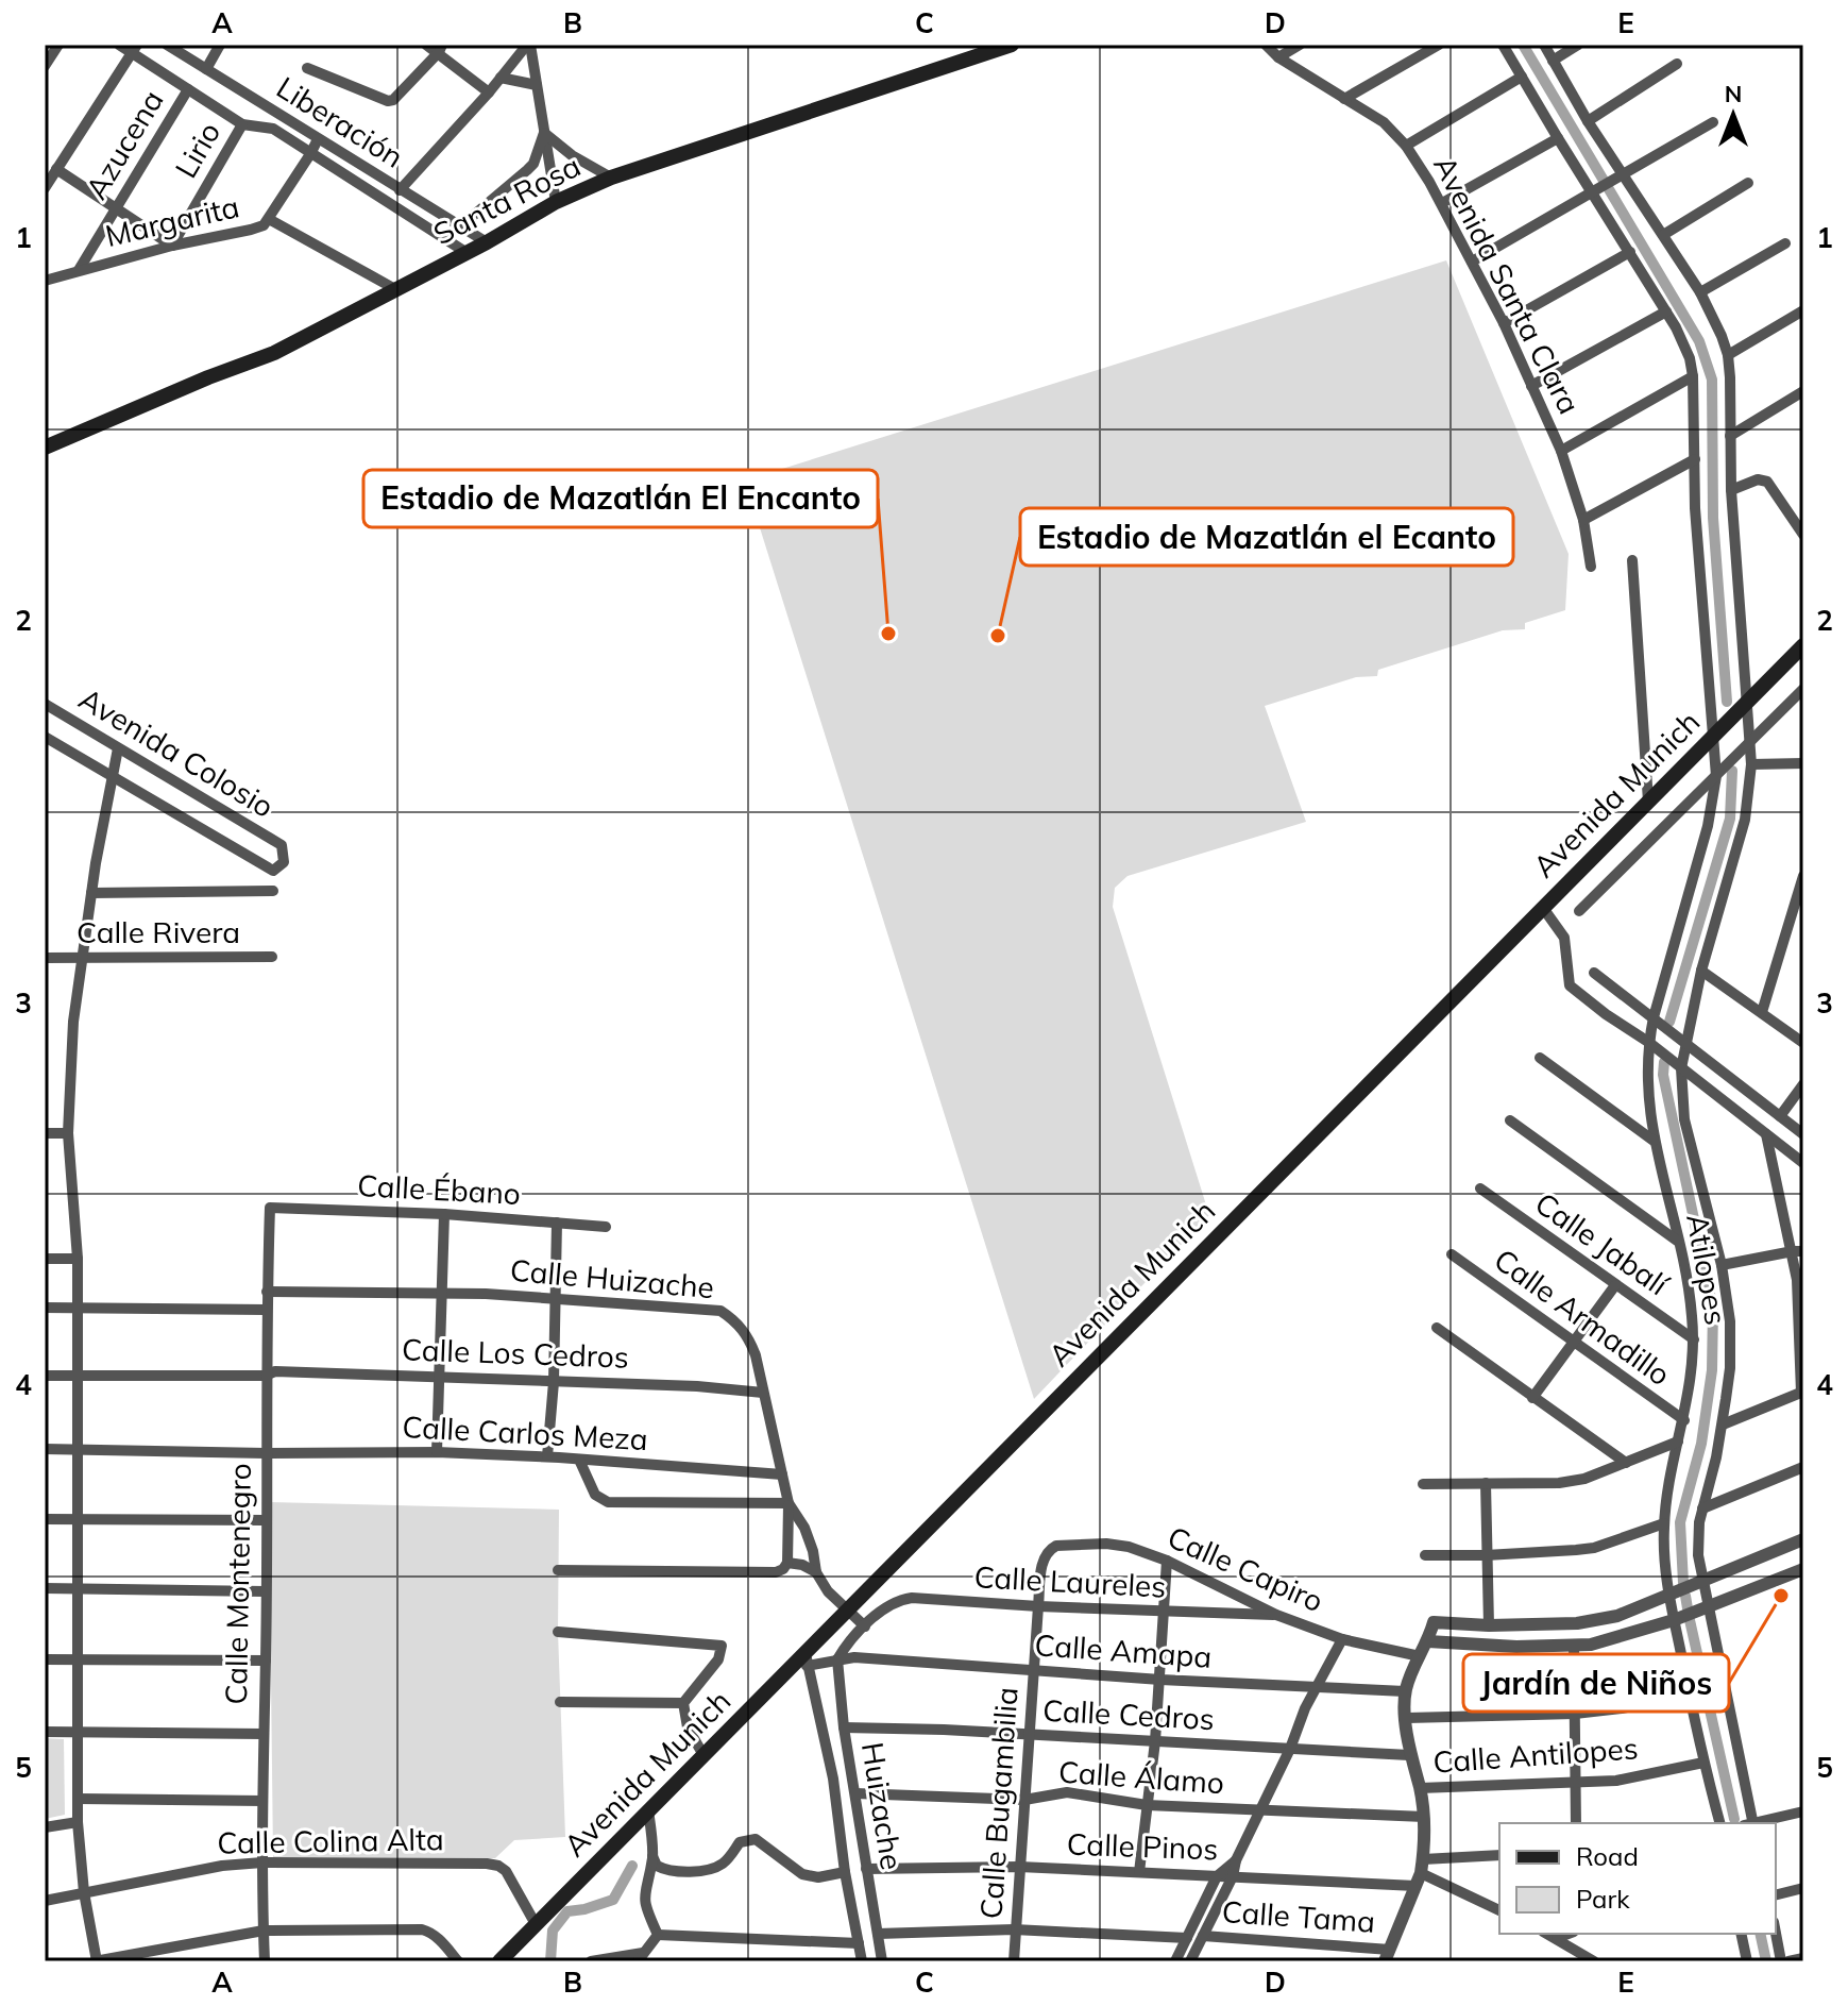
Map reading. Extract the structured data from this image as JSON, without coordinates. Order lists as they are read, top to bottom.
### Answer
{
  "streets": {
    "main road": ["Santa Rosa", "Avenida Munich"],
    "street": [
      "Liberación",
      "Azucena",
      "Lirio",
      "Margarita",
      "Avenida Santa Clara",
      "Avenida Colosio",
      "Calle Rivera",
      "Calle Ébano",
      "Calle Jabalí",
      "Atilopes",
      "Calle Huizache",
      "Calle Armadillo",
      "Calle Los Cedros",
      "Calle Carlos Meza",
      "Calle Capiro",
      "Calle Laureles",
      "Calle Montenegro",
      "Calle Amapa",
      "Calle Cedros",
      "Calle Antilopes",
      "Calle Álamo",
      "Calle Bugambilia",
      "Huizache",
      "Calle Colina Alta",
      "Calle Pinos",
      "Calle Tama"
    ]
  },
  "crossings": [
    ["Liberación", "Santa Rosa"],
    ["Liberación", "Margarita"],
    ["Azucena", "Margarita"],
    ["Lirio", "Margarita"],
    ["Avenida Munich", "Atilopes"],
    ["Avenida Munich", "Calle Huizache"],
    ["Avenida Munich", "Calle Amapa"],
    ["Avenida Munich", "Huizache"],
    ["Avenida Munich", "Calle Colina Alta"],
    ["Calle Ébano", "Calle Montenegro"],
    ["Calle Jabalí", "Atilopes"],
    ["Atilopes", "Calle Armadillo"],
    ["Atilopes", "Calle Antilopes"],
    ["Calle Huizache", "Calle Los Cedros"],
    ["Calle Huizache", "Calle Carlos Meza"],
    ["Calle Huizache", "Calle Laureles"],
    ["Calle Huizache", "Calle Montenegro"],
    ["Calle Los Cedros", "Calle Montenegro"],
    ["Calle Carlos Meza", "Calle Montenegro"],
    ["Calle Capiro", "Calle Laureles"],
    ["Calle Capiro", "Calle Bugambilia"],
    ["Calle Laureles", "Calle Bugambilia"],
    ["Calle Montenegro", "Calle Colina Alta"],
    ["Calle Amapa", "Calle Bugambilia"],
    ["Calle Amapa", "Huizache"],
    ["Calle Cedros", "Calle Bugambilia"],
    ["Calle Cedros", "Huizache"],
    ["Calle Álamo", "Calle Bugambilia"],
    ["Calle Álamo", "Huizache"],
    ["Calle Bugambilia", "Calle Pinos"],
    ["Calle Bugambilia", "Calle Tama"],
    ["Huizache", "Calle Pinos"],
    ["Huizache", "Calle Tama"]
  ],
  "places": ["Estadio de Mazatlán El Encanto", "Estadio de Mazatlán el Ecanto", "Jardín de Niños"],
  "legend": ["Road", "Park"],
  "north": "top",
  "grid": {
    "columns": [
      "A",
      "B",
      "C",
      "D",
      "E"
    ],
    "rows": [
      "1",
      "2",
      "3",
      "4",
      "5"
    ]
  }
}
